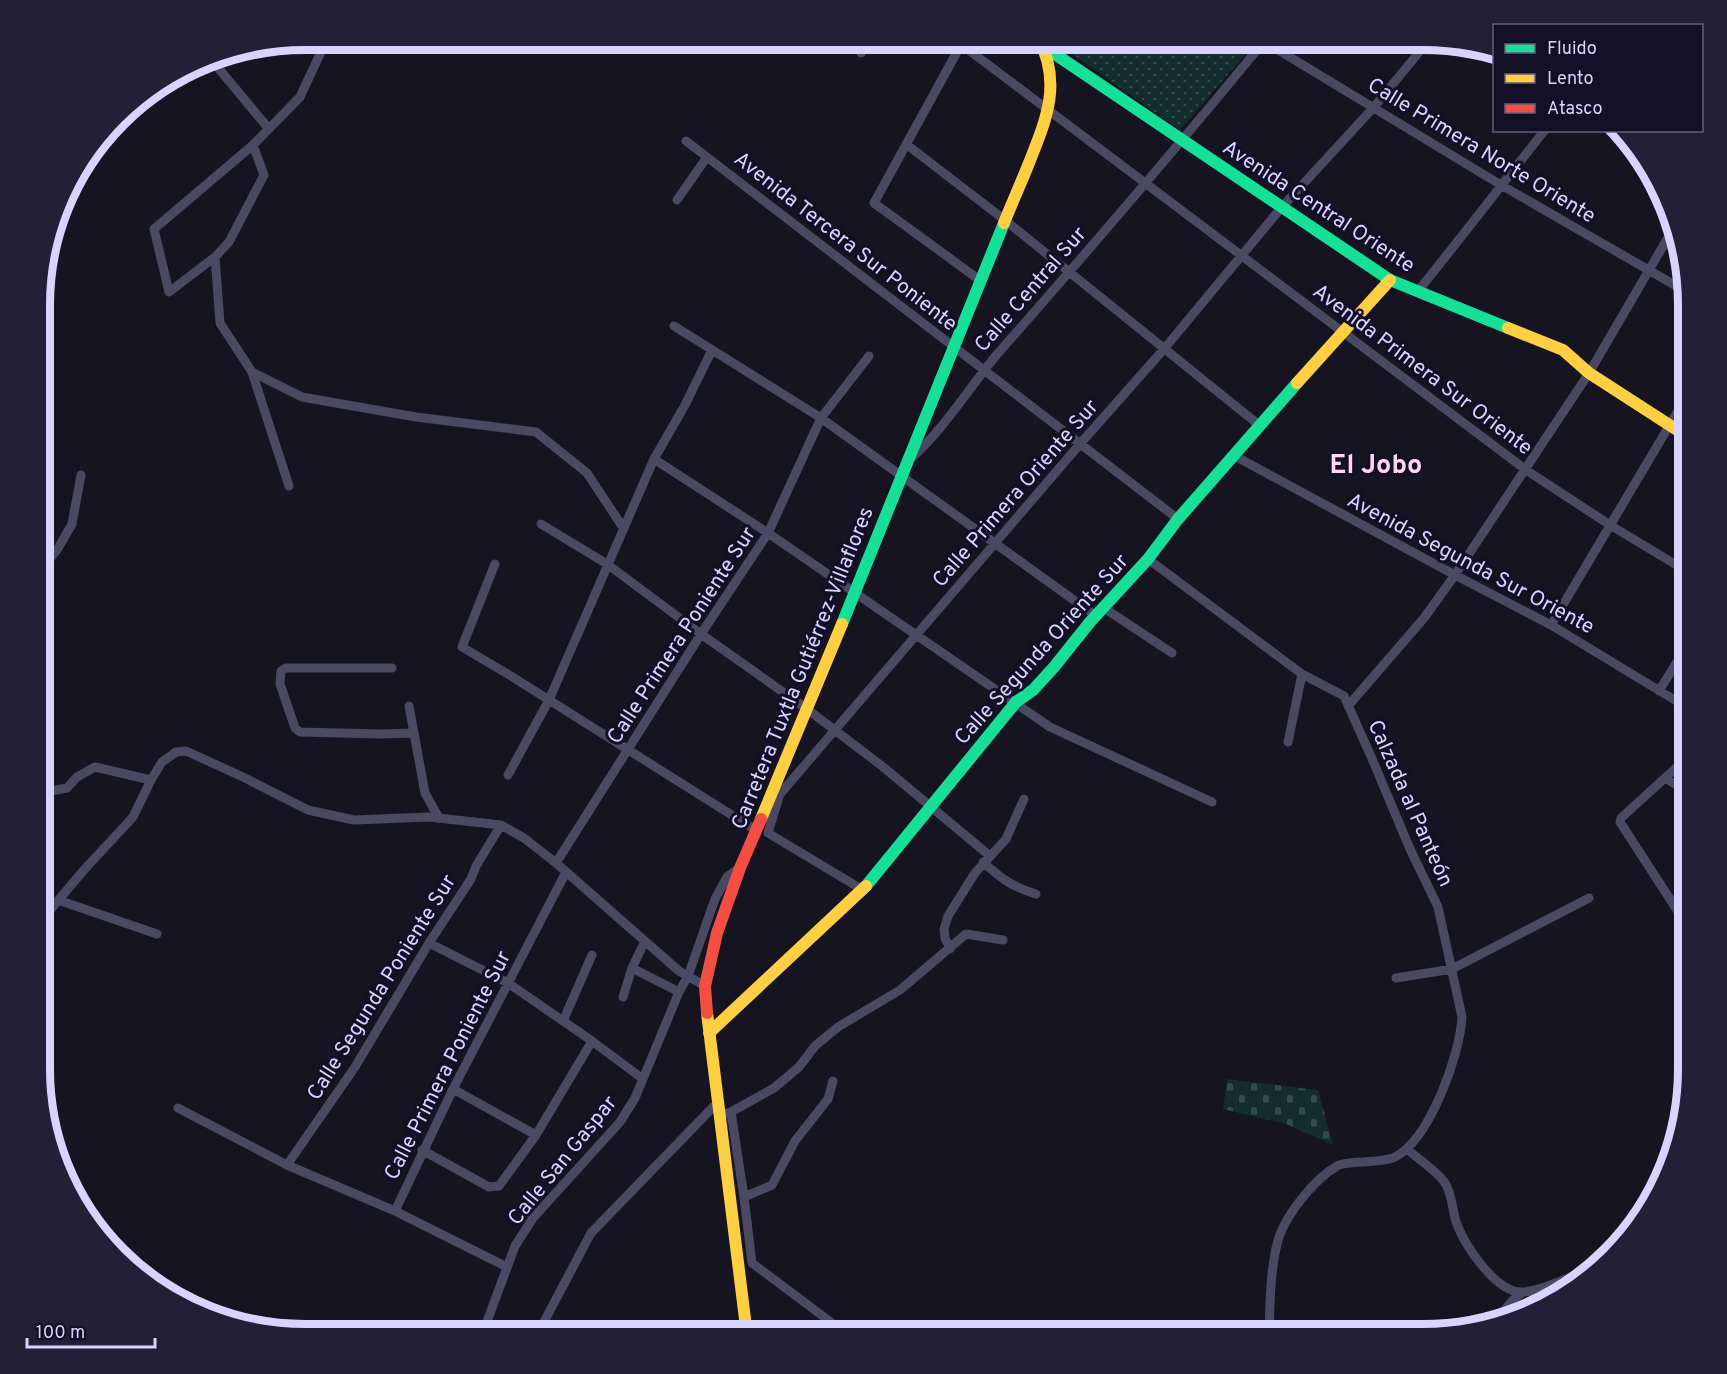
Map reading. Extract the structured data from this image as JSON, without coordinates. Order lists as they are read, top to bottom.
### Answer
{
  "streets": {
    "street": [
      "Calle Primera Norte Oriente",
      "Avenida Central Oriente",
      "Avenida Tercera Sur Poniente",
      "Calle Central Sur",
      "Avenida Primera Sur Oriente",
      "Calle Primera Oriente Sur",
      "Avenida Segunda Sur Oriente",
      "Calle Primera Poniente Sur",
      "Calle Segunda Oriente Sur",
      "Carretera Tuxtla Gutiérrez-Villaflores",
      "Calzada al Panteón",
      "Calle Segunda Poniente Sur",
      "Calle San Gaspar"
    ]
  },
  "crossings": [
    ["Calle Primera Norte Oriente", "Calle Primera Oriente Sur"],
    ["Avenida Central Oriente", "Calle Central Sur"],
    ["Avenida Central Oriente", "Calle Primera Oriente Sur"],
    ["Avenida Central Oriente", "Calle Segunda Oriente Sur"],
    ["Avenida Tercera Sur Poniente", "Calle Central Sur"],
    ["Avenida Tercera Sur Poniente", "Calle Primera Oriente Sur"],
    ["Avenida Tercera Sur Poniente", "Calle Segunda Oriente Sur"],
    ["Avenida Tercera Sur Poniente", "Carretera Tuxtla Gutiérrez-Villaflores"],
    ["Calle Central Sur", "Avenida Primera Sur Oriente"],
    ["Calle Central Sur", "Carretera Tuxtla Gutiérrez-Villaflores"],
    ["Avenida Primera Sur Oriente", "Calle Primera Oriente Sur"],
    ["Avenida Primera Sur Oriente", "Calle Segunda Oriente Sur"],
    ["Avenida Primera Sur Oriente", "Carretera Tuxtla Gutiérrez-Villaflores"],
    ["Calle Primera Oriente Sur", "Carretera Tuxtla Gutiérrez-Villaflores"],
    ["Avenida Segunda Sur Oriente", "Calle Segunda Oriente Sur"],
    ["Calle Segunda Oriente Sur", "Carretera Tuxtla Gutiérrez-Villaflores"],
    ["Calle Segunda Oriente Sur", "Calzada al Panteón"],
    ["Carretera Tuxtla Gutiérrez-Villaflores", "Calle San Gaspar"]
  ],
  "districts": ["El Jobo"],
  "legend": ["Fluido", "Lento", "Atasco"],
  "scale_bar": "100 m"
}
